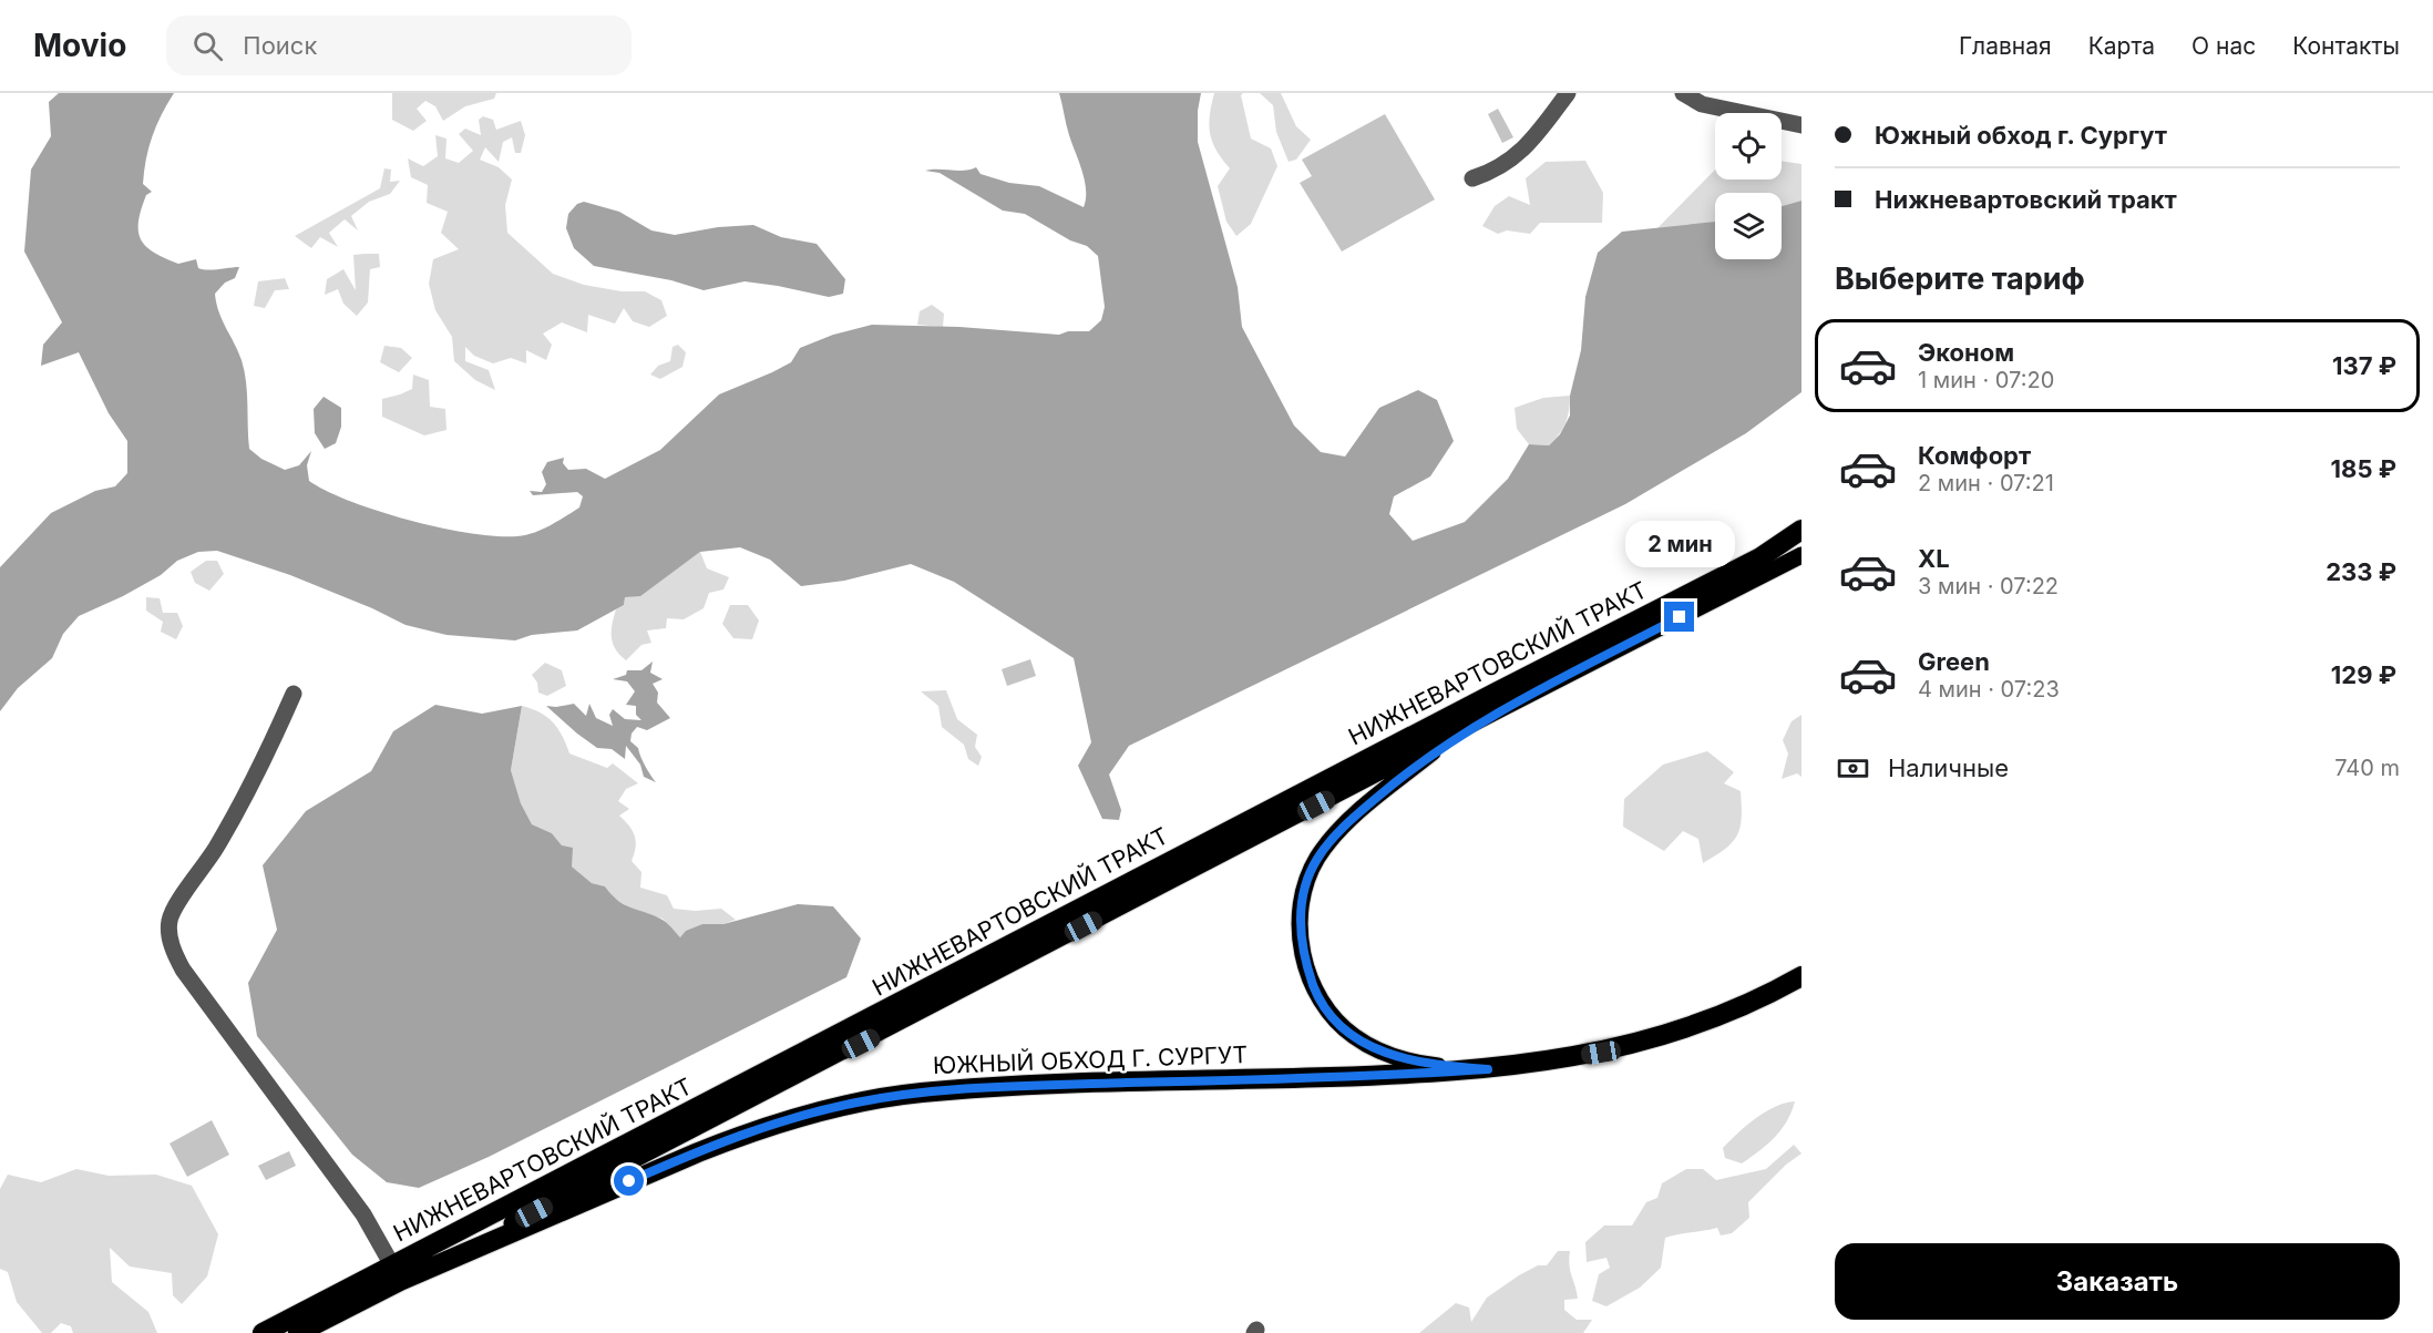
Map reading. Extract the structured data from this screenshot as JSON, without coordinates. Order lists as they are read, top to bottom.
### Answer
{
  "streets": {
    "highway": ["НИЖНЕВАРТОВСКИЙ ТРАКТ", "ЮЖНЫЙ ОБХОД Г. СУРГУТ"]
  },
  "crossings": [
    ["НИЖНЕВАРТОВСКИЙ ТРАКТ", "ЮЖНЫЙ ОБХОД Г. СУРГУТ"]
  ],
  "page": {
    "header": "Movio",
    "search": "Поиск",
    "nav": [
      "Главная",
      "Карта",
      "О нас",
      "Контакты"
    ],
    "banner": ["Южный обход г. Сургут", "Нижневартовский тракт"],
    "heading": "Выберите тариф",
    "list": [
      {
        "name": "Эконом",
        "note": "1 мин · 07:20",
        "value": "137 ₽"
      },
      {
        "name": "Комфорт",
        "note": "2 мин · 07:21",
        "value": "185 ₽"
      },
      {
        "name": "XL",
        "note": "3 мин · 07:22",
        "value": "233 ₽"
      },
      {
        "name": "Green",
        "note": "4 мин · 07:23",
        "value": "129 ₽"
      }
    ],
    "bubble": "2 мин",
    "pay": ["Наличные", "740 m"],
    "buttons": "Заказать"
  }
}
